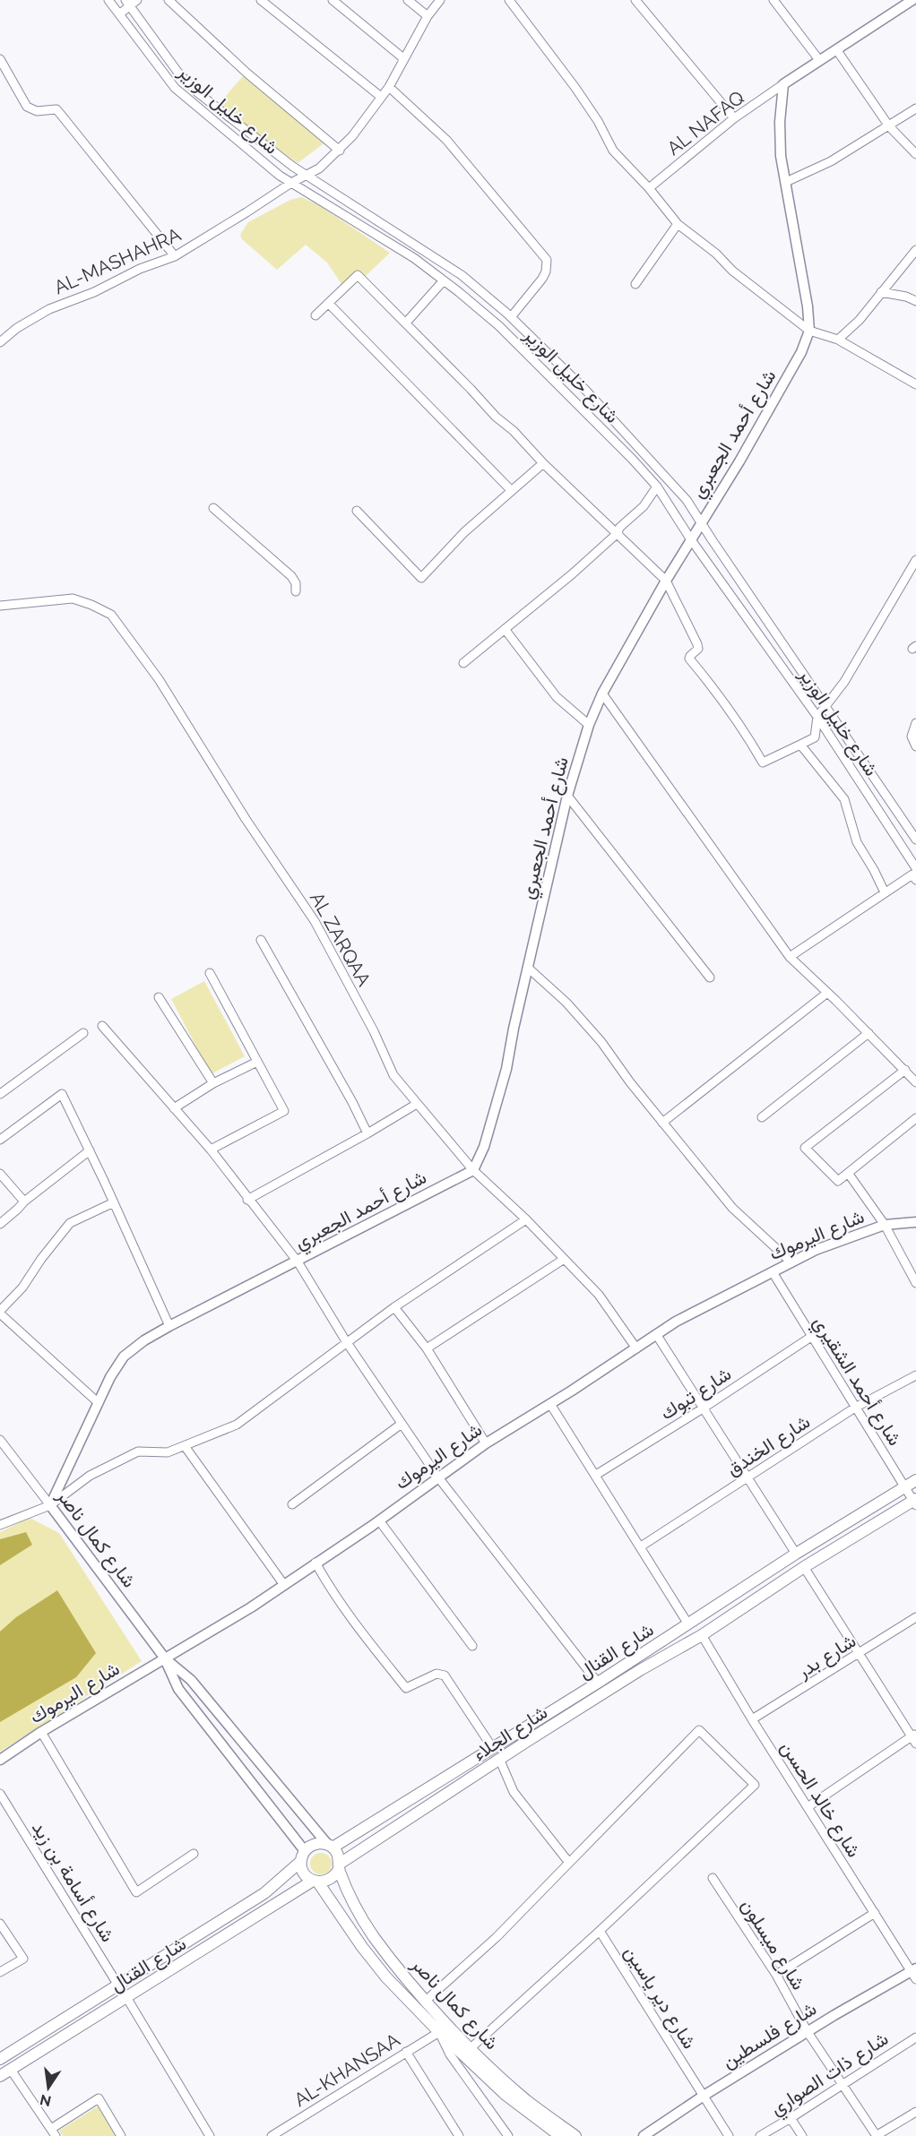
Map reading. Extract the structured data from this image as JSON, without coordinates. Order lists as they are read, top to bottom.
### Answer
{
  "streets": {
    "main road": ["شارع كمال ناصر", "شارع القنال", "شارع الجلاء"],
    "street": [
      "شارع خليل الوزير",
      "AL NAFAQ",
      "AL-MASHAHRA",
      "شارع أحمد الجعبري",
      "AL ZARQAA",
      "شارع اليرموك",
      "شارع أحمد الشقيري",
      "شارع تبوك",
      "شارع الخندق",
      "شارع بدر",
      "شارع خالد الحسن",
      "شارع أسامة بن زيد",
      "شارع ميسلون",
      "شارع دير ياسين",
      "شارع فلسطين",
      "AL-KHANSAA",
      "شارع ذات الصواري"
    ]
  },
  "crossings": [
    ["شارع خليل الوزير", "AL-MASHAHRA"],
    ["شارع خليل الوزير", "شارع أحمد الجعبري"],
    ["AL NAFAQ", "شارع أحمد الجعبري"],
    ["شارع أحمد الجعبري", "AL ZARQAA"],
    ["شارع أحمد الجعبري", "شارع كمال ناصر"],
    ["AL ZARQAA", "شارع اليرموك"],
    ["شارع اليرموك", "شارع أحمد الشقيري"],
    ["شارع اليرموك", "شارع كمال ناصر"],
    ["شارع أحمد الشقيري", "شارع تبوك"],
    ["شارع أحمد الشقيري", "شارع الخندق"],
    ["شارع أحمد الشقيري", "شارع القنال"],
    ["شارع كمال ناصر", "شارع القنال"],
    ["شارع كمال ناصر", "شارع الجلاء"],
    ["شارع كمال ناصر", "AL-KHANSAA"],
    ["شارع القنال", "شارع الجلاء"],
    ["شارع القنال", "شارع أسامة بن زيد"],
    ["شارع بدر", "شارع خالد الحسن"],
    ["شارع الجلاء", "شارع خالد الحسن"],
    ["شارع خالد الحسن", "شارع فلسطين"],
    ["شارع ميسلون", "شارع فلسطين"],
    ["شارع ميسلون", "شارع ذات الصواري"],
    ["شارع دير ياسين", "شارع فلسطين"]
  ],
  "north": "bottom"
}
